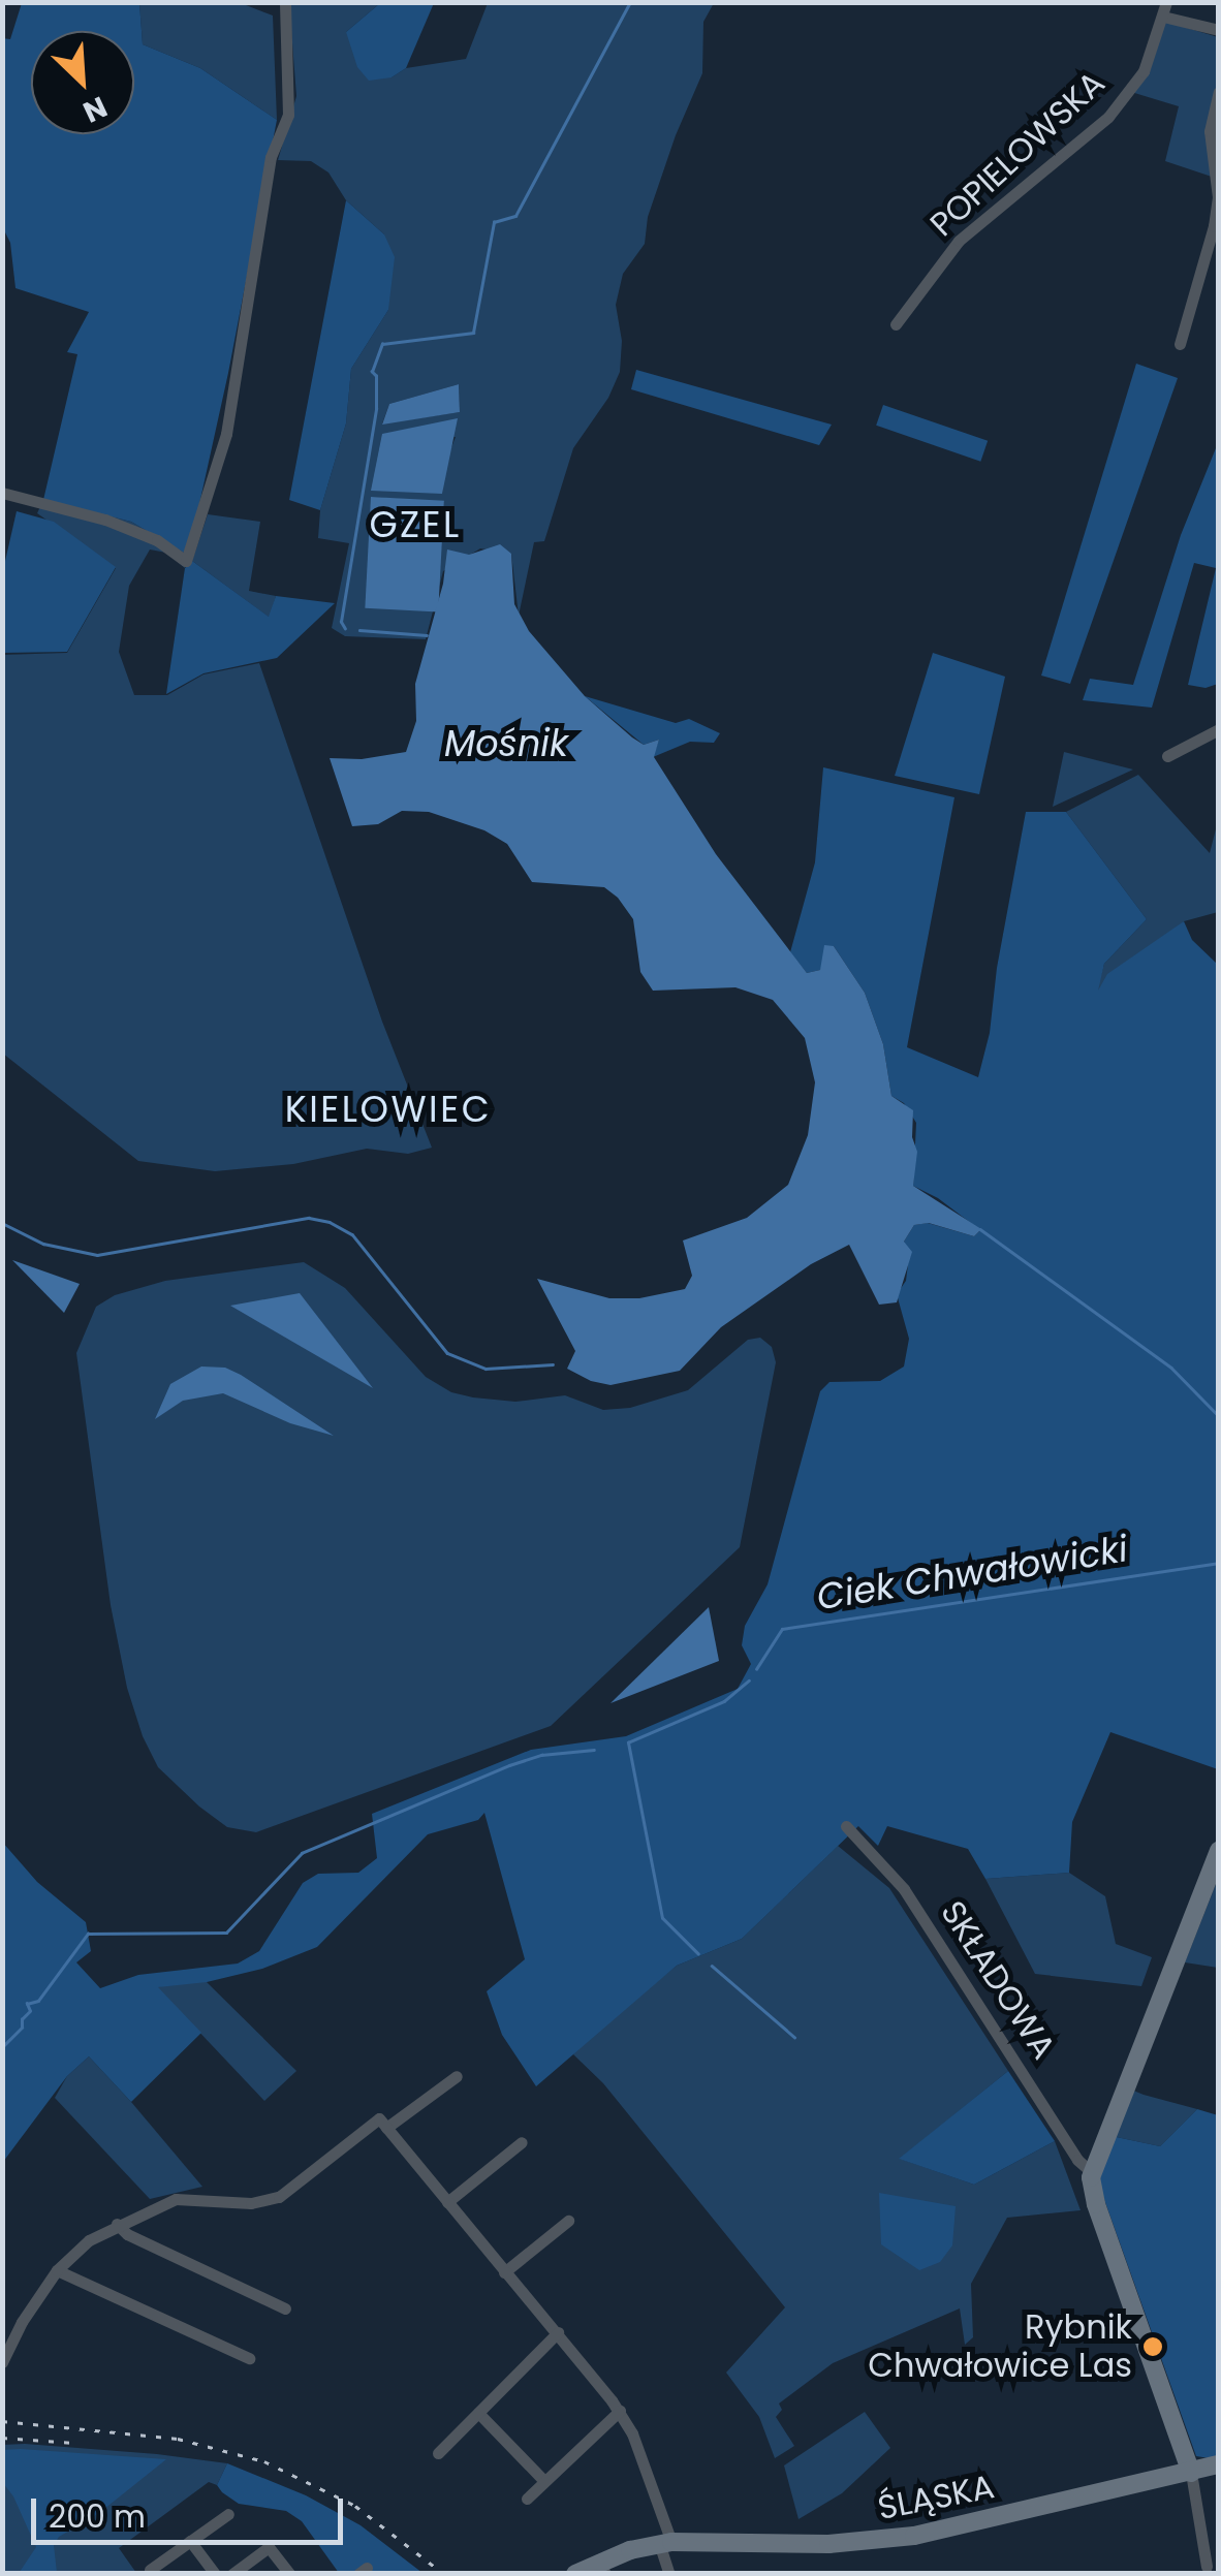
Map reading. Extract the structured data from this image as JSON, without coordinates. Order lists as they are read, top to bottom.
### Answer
{
  "streets": {
    "street": ["POPIELOWSKA", "SKŁADOWA", "ŚLĄSKA"]
  },
  "districts": ["GZEL", "KIELOWIEC"],
  "water": ["Mośnik", "Ciek Chwałowicki"],
  "places": ["Rybnik Chwałowice Las"],
  "scale_bar": "200 m",
  "north": "bottom right"
}
